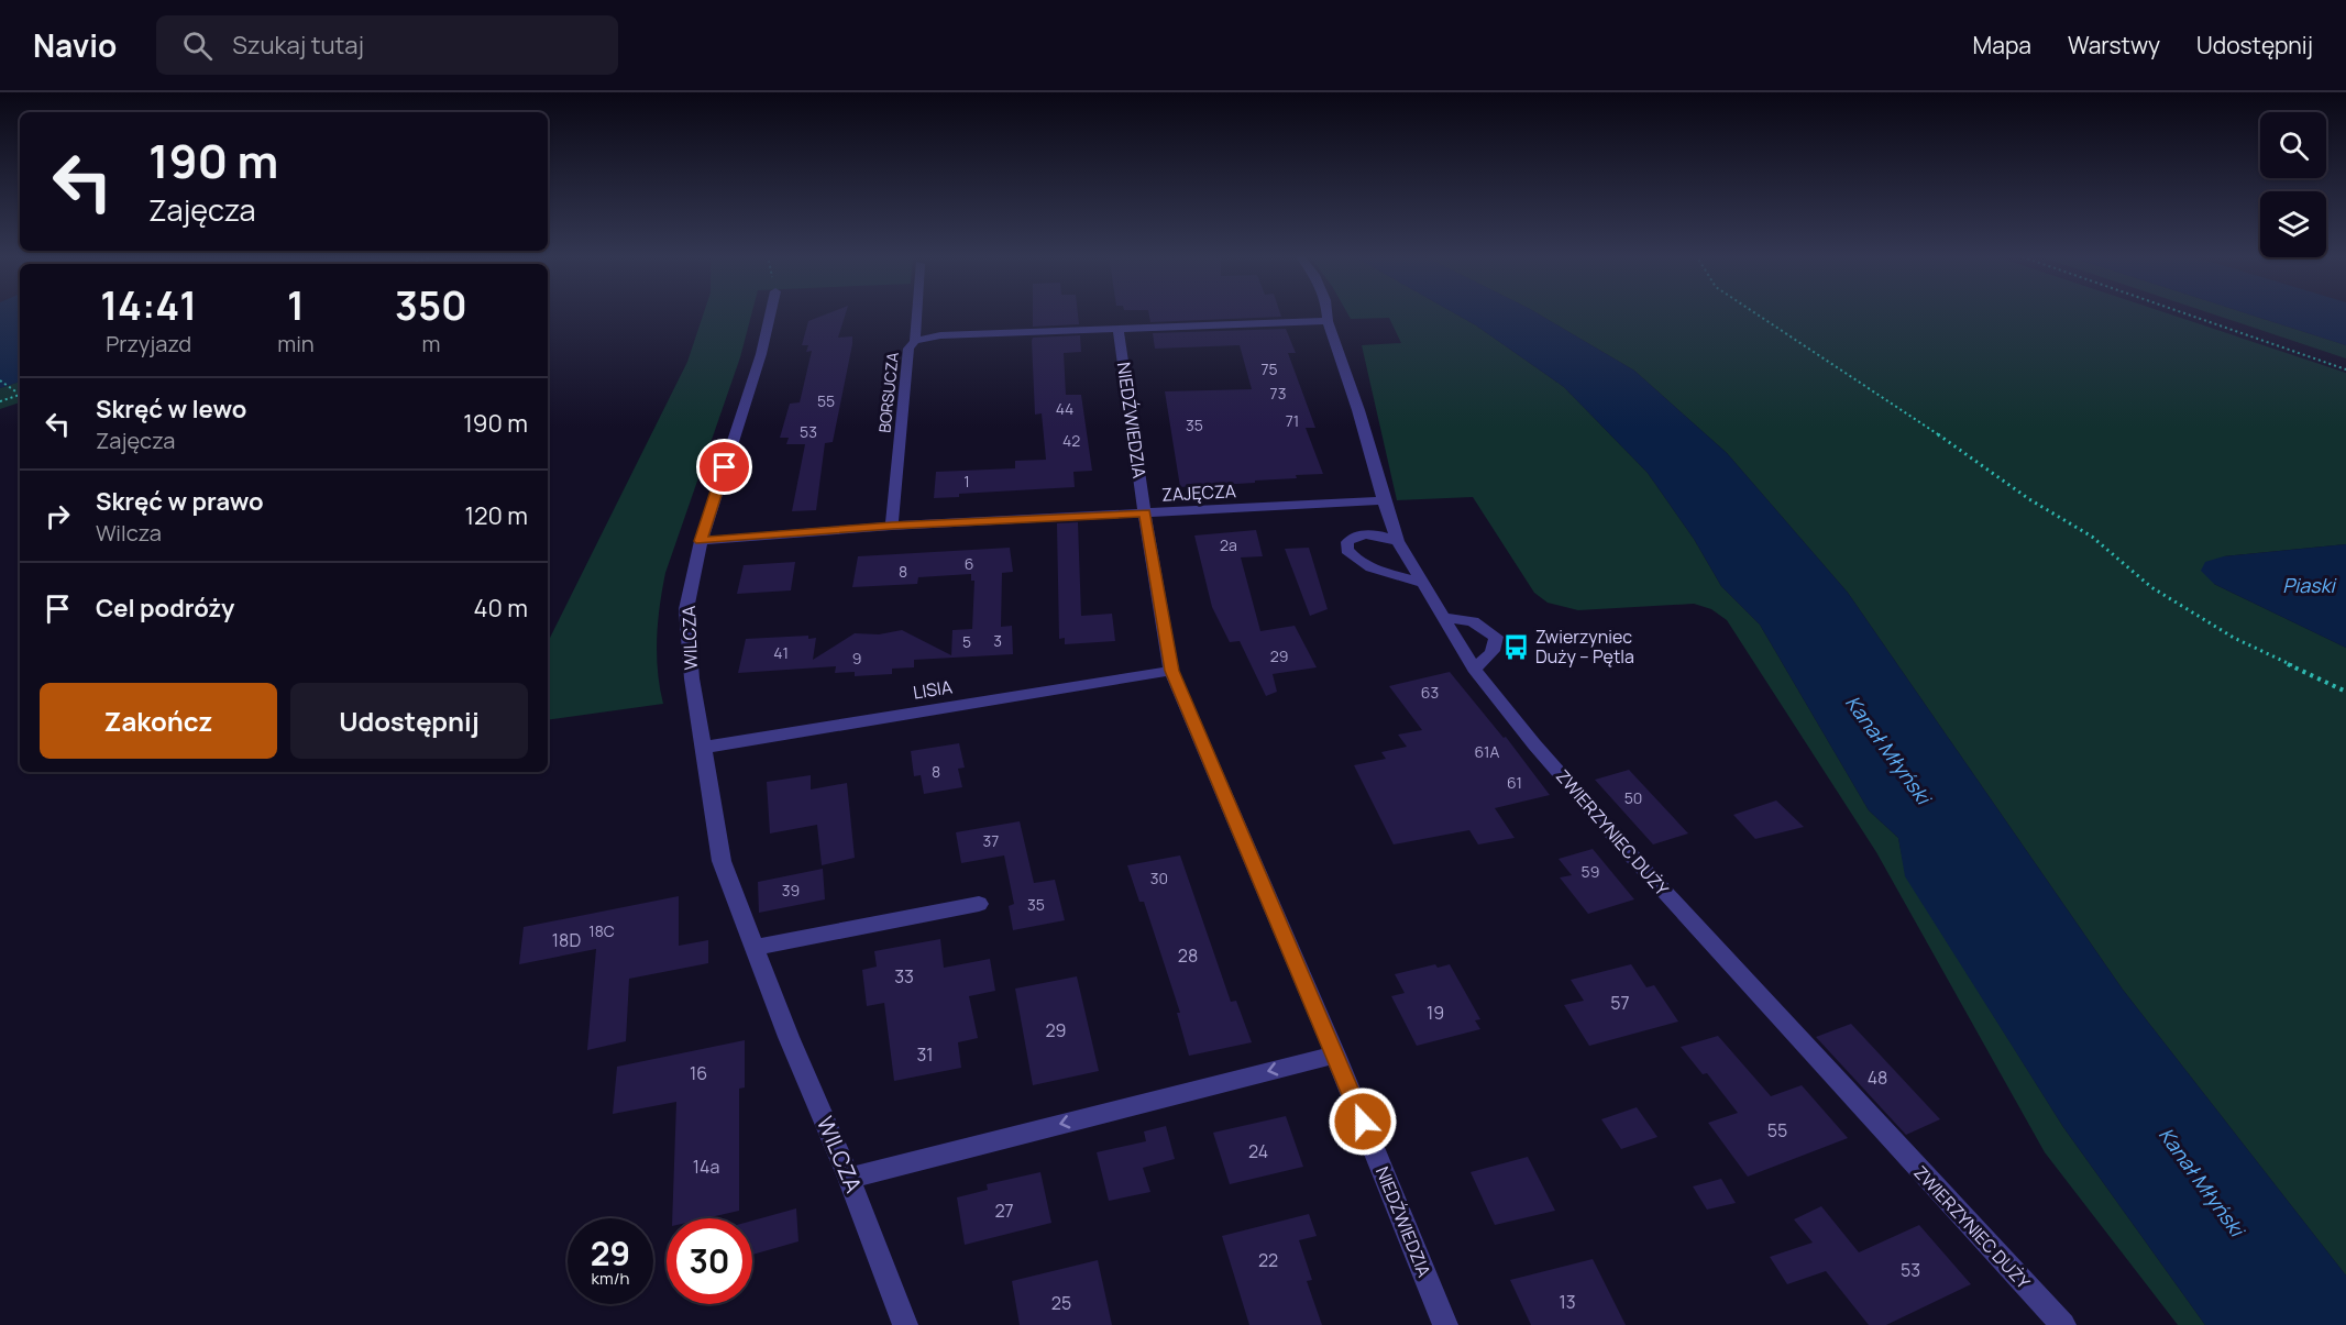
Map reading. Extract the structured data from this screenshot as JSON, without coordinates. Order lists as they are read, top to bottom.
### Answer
{
  "streets": {
    "street": [
      "BORSUCZA",
      "NIEDŹWIEDZIA",
      "ZAJĘCZA",
      "WILCZA",
      "LISIA",
      "ZWIERZYNIEC DUŻY"
    ]
  },
  "crossings": [
    ["BORSUCZA", "ZAJĘCZA"],
    ["NIEDŹWIEDZIA", "ZAJĘCZA"],
    ["NIEDŹWIEDZIA", "LISIA"],
    ["ZAJĘCZA", "WILCZA"],
    ["ZAJĘCZA", "ZWIERZYNIEC DUŻY"],
    ["WILCZA", "LISIA"]
  ],
  "water": ["Piaski", "Kanał Młyński"],
  "places": {
    "bus stop": ["Zwierzyniec Duży – Pętla"]
  },
  "house_numbers": [
    "75",
    "73",
    "55",
    "44",
    "71",
    "35",
    "53",
    "42",
    "1",
    "2a",
    "6",
    "8",
    "3",
    "5",
    "41",
    "29",
    "9",
    "63",
    "61A",
    "8",
    "61",
    "50",
    "37",
    "59",
    "30",
    "39",
    "35",
    "18C",
    "18D",
    "28",
    "33",
    "57",
    "19",
    "29",
    "31",
    "16",
    "48",
    "55",
    "24",
    "14a",
    "27",
    "22",
    "53",
    "13",
    "25"
  ],
  "page": {
    "header": "Navio",
    "search": "Szukaj tutaj",
    "nav": ["Mapa", "Warstwy", "Udostępnij"],
    "turn": ["190 m", "Zajęcza"],
    "eta": [
      "14:41",
      "Przyjazd",
      "1",
      "min",
      "350",
      "m"
    ],
    "list": [
      {
        "name": "Skręć w lewo",
        "note": "Zajęcza",
        "value": "190 m"
      },
      {
        "name": "Skręć w prawo",
        "note": "Wilcza",
        "value": "120 m"
      },
      {
        "name": "Cel podróży",
        "value": "40 m"
      }
    ],
    "buttons": ["Zakończ", "Udostępnij"],
    "speed": "29 km/h",
    "limit": "30"
  }
}
